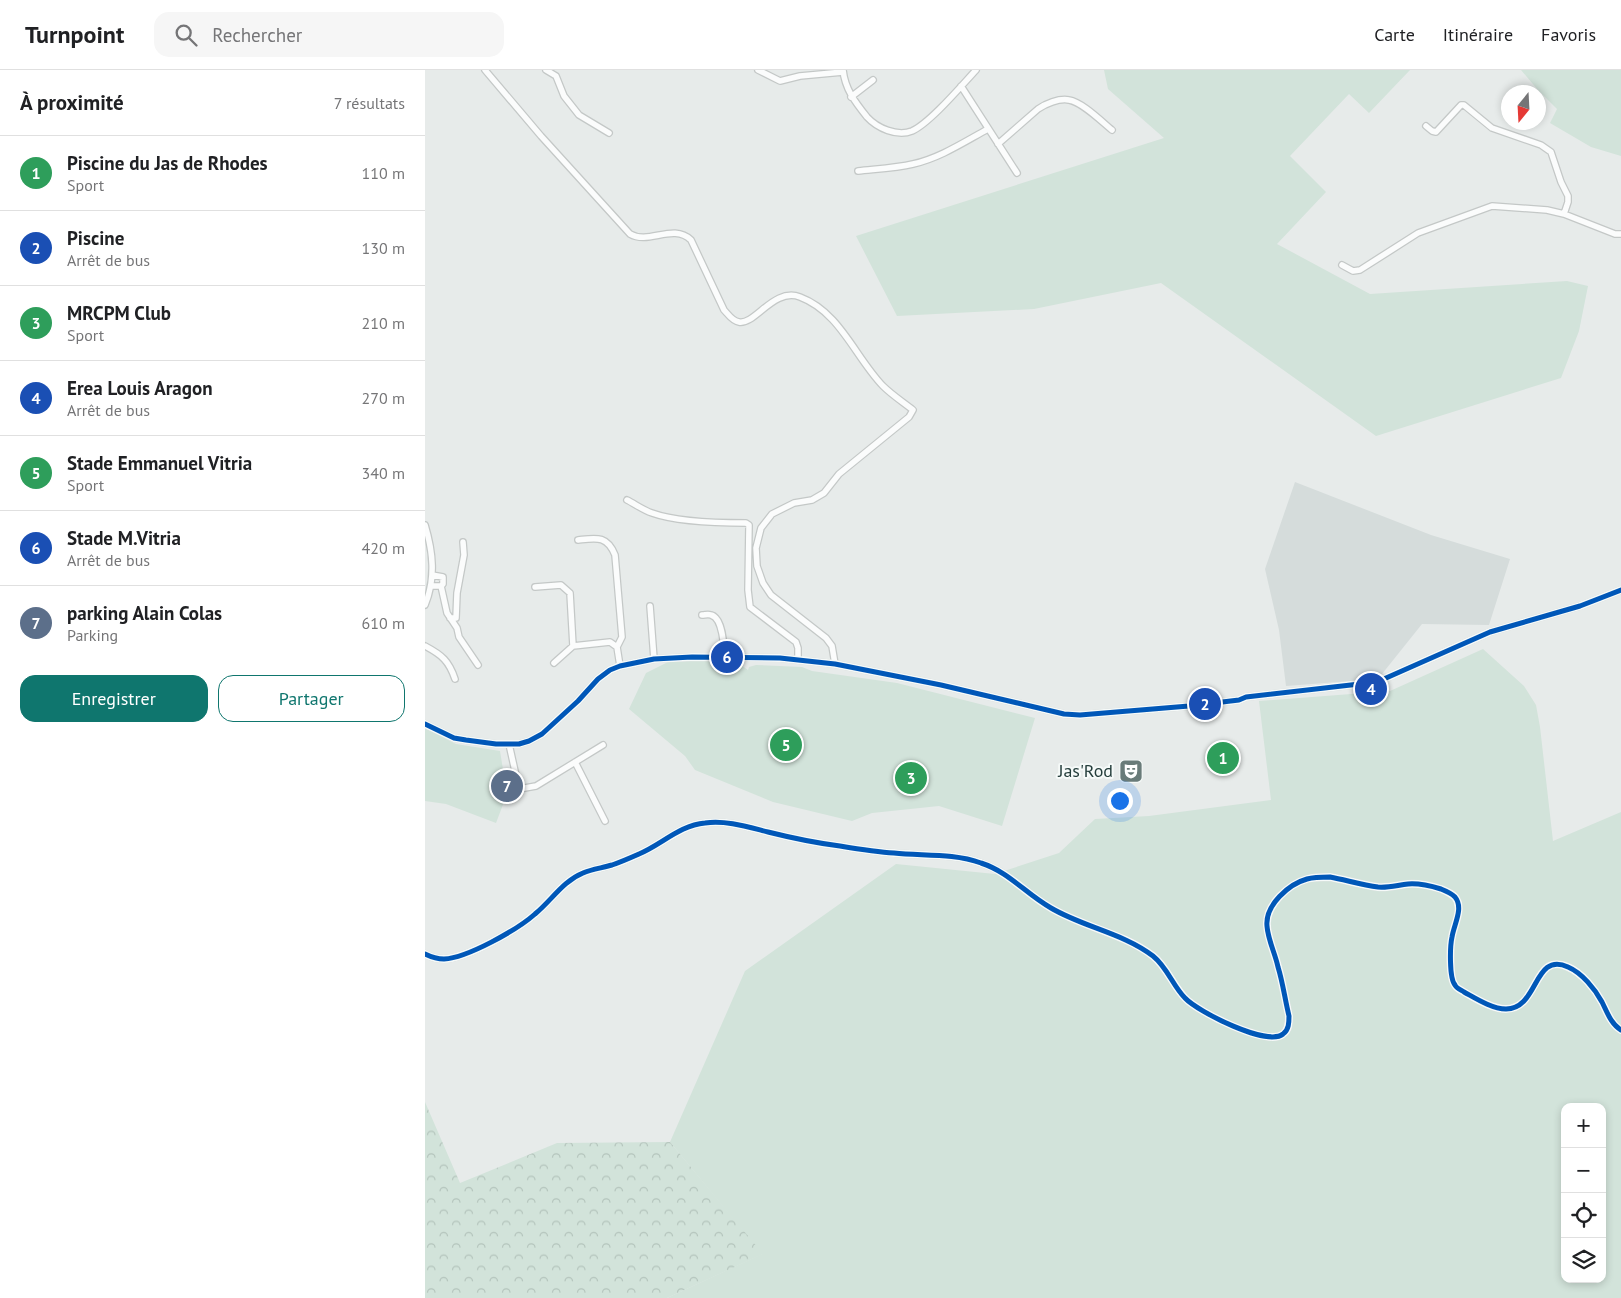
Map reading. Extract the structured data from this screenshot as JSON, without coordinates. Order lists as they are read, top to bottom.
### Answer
{
  "places": {
    "theatre": ["Jas'Rod"]
  },
  "north": "bottom",
  "page": {
    "header": "Turnpoint",
    "search": "Rechercher",
    "nav": ["Carte", "Itinéraire", "Favoris"],
    "heading": ["À proximité", "7 résultats"],
    "list": [
      {
        "mark": "1",
        "name": "Piscine du Jas de Rhodes",
        "note": "Sport",
        "value": "110 m"
      },
      {
        "mark": "2",
        "name": "Piscine",
        "note": "Arrêt de bus",
        "value": "130 m"
      },
      {
        "mark": "3",
        "name": "MRCPM Club",
        "note": "Sport",
        "value": "210 m"
      },
      {
        "mark": "4",
        "name": "Erea Louis Aragon",
        "note": "Arrêt de bus",
        "value": "270 m"
      },
      {
        "mark": "5",
        "name": "Stade Emmanuel Vitria",
        "note": "Sport",
        "value": "340 m"
      },
      {
        "mark": "6",
        "name": "Stade M.Vitria",
        "note": "Arrêt de bus",
        "value": "420 m"
      },
      {
        "mark": "7",
        "name": "parking Alain Colas",
        "note": "Parking",
        "value": "610 m"
      }
    ],
    "pins": [
      "6",
      "4",
      "2",
      "5",
      "1",
      "3",
      "7"
    ],
    "buttons": ["Enregistrer", "Partager"],
    "map_buttons": ["+", "−"]
  }
}
